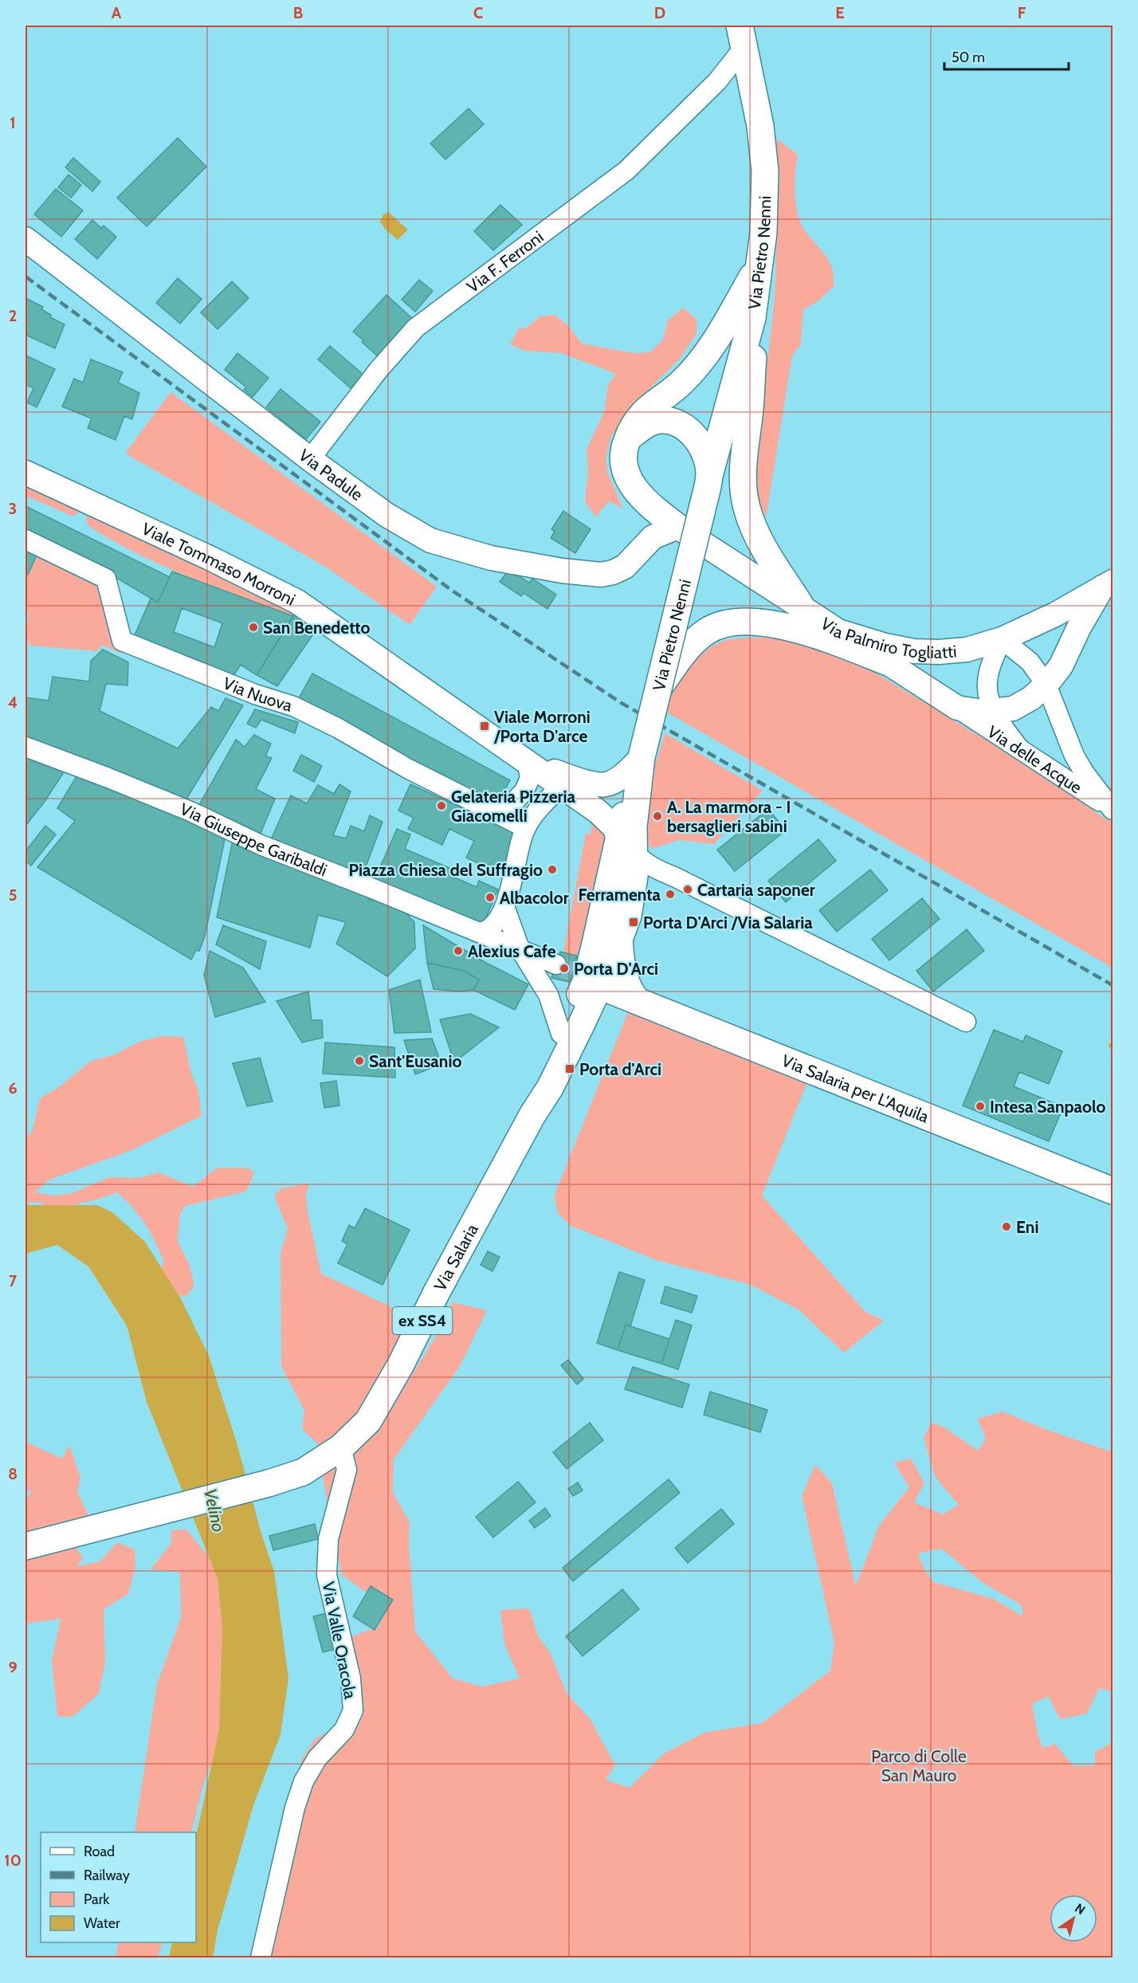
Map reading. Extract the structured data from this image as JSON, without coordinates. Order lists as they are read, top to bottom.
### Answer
{
  "streets": {
    "main road": [
      "Via Pietro Nenni",
      "Via Salaria per L'Aquila",
      "Via Salaria",
      "ex SS4"
    ],
    "street": [
      "Via F. Ferroni",
      "Via Padule",
      "Viale Tommaso Morroni",
      "Via Palmiro Togliatti",
      "Via Nuova",
      "Via delle Acque",
      "Via Giuseppe Garibaldi",
      "Via Valle Oracola"
    ]
  },
  "crossings": [
    ["Via Pietro Nenni", "Via F. Ferroni"],
    ["Via F. Ferroni", "Via Padule"],
    ["Via Padule", "Via Palmiro Togliatti"],
    ["Via Giuseppe Garibaldi", "Via Salaria per L'Aquila"],
    ["Via Giuseppe Garibaldi", "Via Salaria"],
    ["Via Salaria per L'Aquila", "Via Salaria"],
    ["Via Salaria", "Via Valle Oracola"]
  ],
  "water": ["Velino"],
  "parks": ["Parco di Colle San Mauro"],
  "places": {
    "other": [
      "San Benedetto",
      "Gelateria Pizzeria Giacomelli",
      "A. La marmora - I bersaglieri sabini",
      "Piazza Chiesa del Suffragio",
      "Cartaria saponer",
      "Ferramenta",
      "Albacolor",
      "Alexius Cafe",
      "Porta D'Arci",
      "Sant'Eusanio",
      "Intesa Sanpaolo",
      "Eni"
    ],
    "transit": ["Viale Morroni /Porta D'arce", "Porta D'Arci /Via Salaria", "Porta d'Arci"]
  },
  "legend": [
    "Road",
    "Railway",
    "Park",
    "Water"
  ],
  "scale_bar": "50 m",
  "north": "top right",
  "grid": {
    "columns": [
      "A",
      "B",
      "C",
      "D",
      "E",
      "F"
    ],
    "rows": [
      "1",
      "2",
      "3",
      "4",
      "5",
      "6",
      "7",
      "8",
      "9",
      "10"
    ]
  }
}
